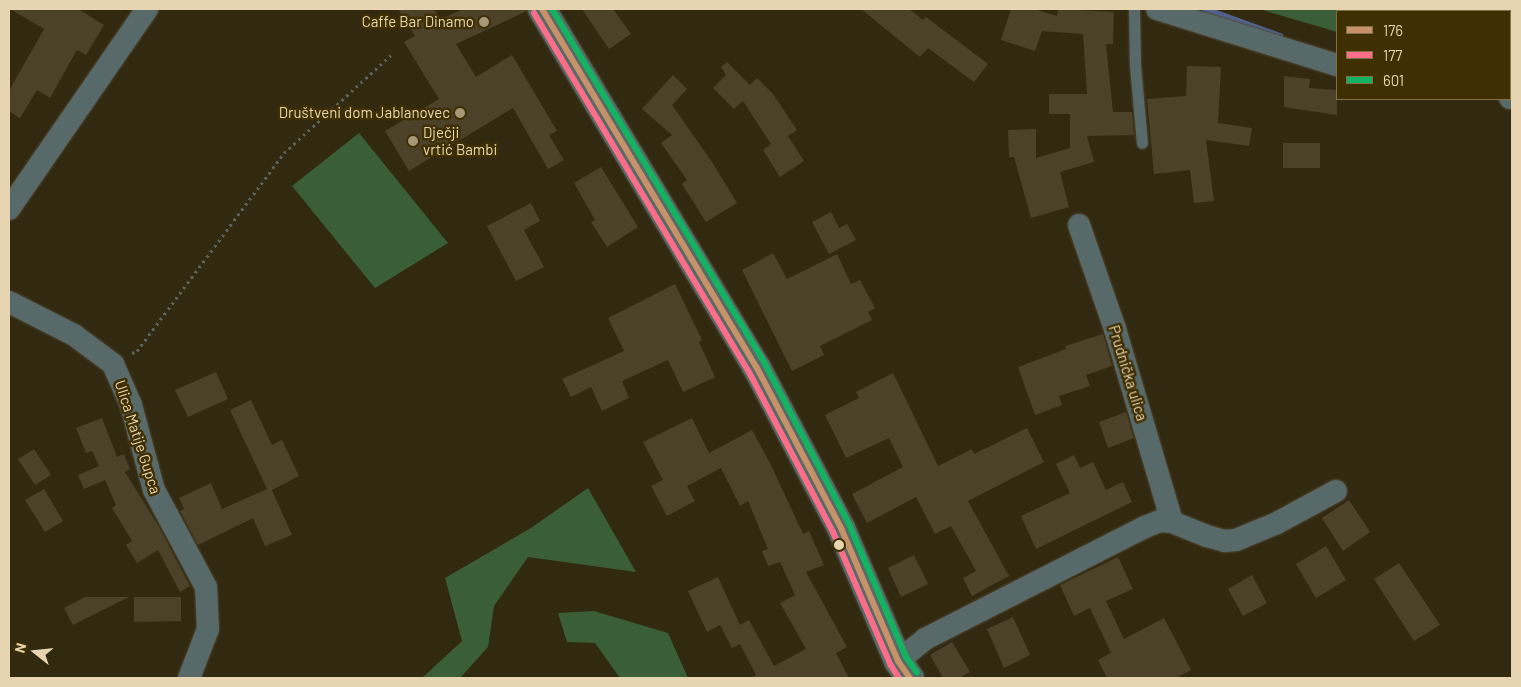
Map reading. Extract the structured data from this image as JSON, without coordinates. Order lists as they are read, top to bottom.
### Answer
{
  "streets": {
    "street": ["Prudnička ulica", "Ulica Matije Gupca"]
  },
  "places": ["Caffe Bar Dinamo", "Društveni dom Jablanovec", "Dječji vrtić Bambi"],
  "lines": ["transit line 176", "transit line 601", "transit line 177"],
  "legend": ["176", "177", "601"],
  "north": "left"
}
